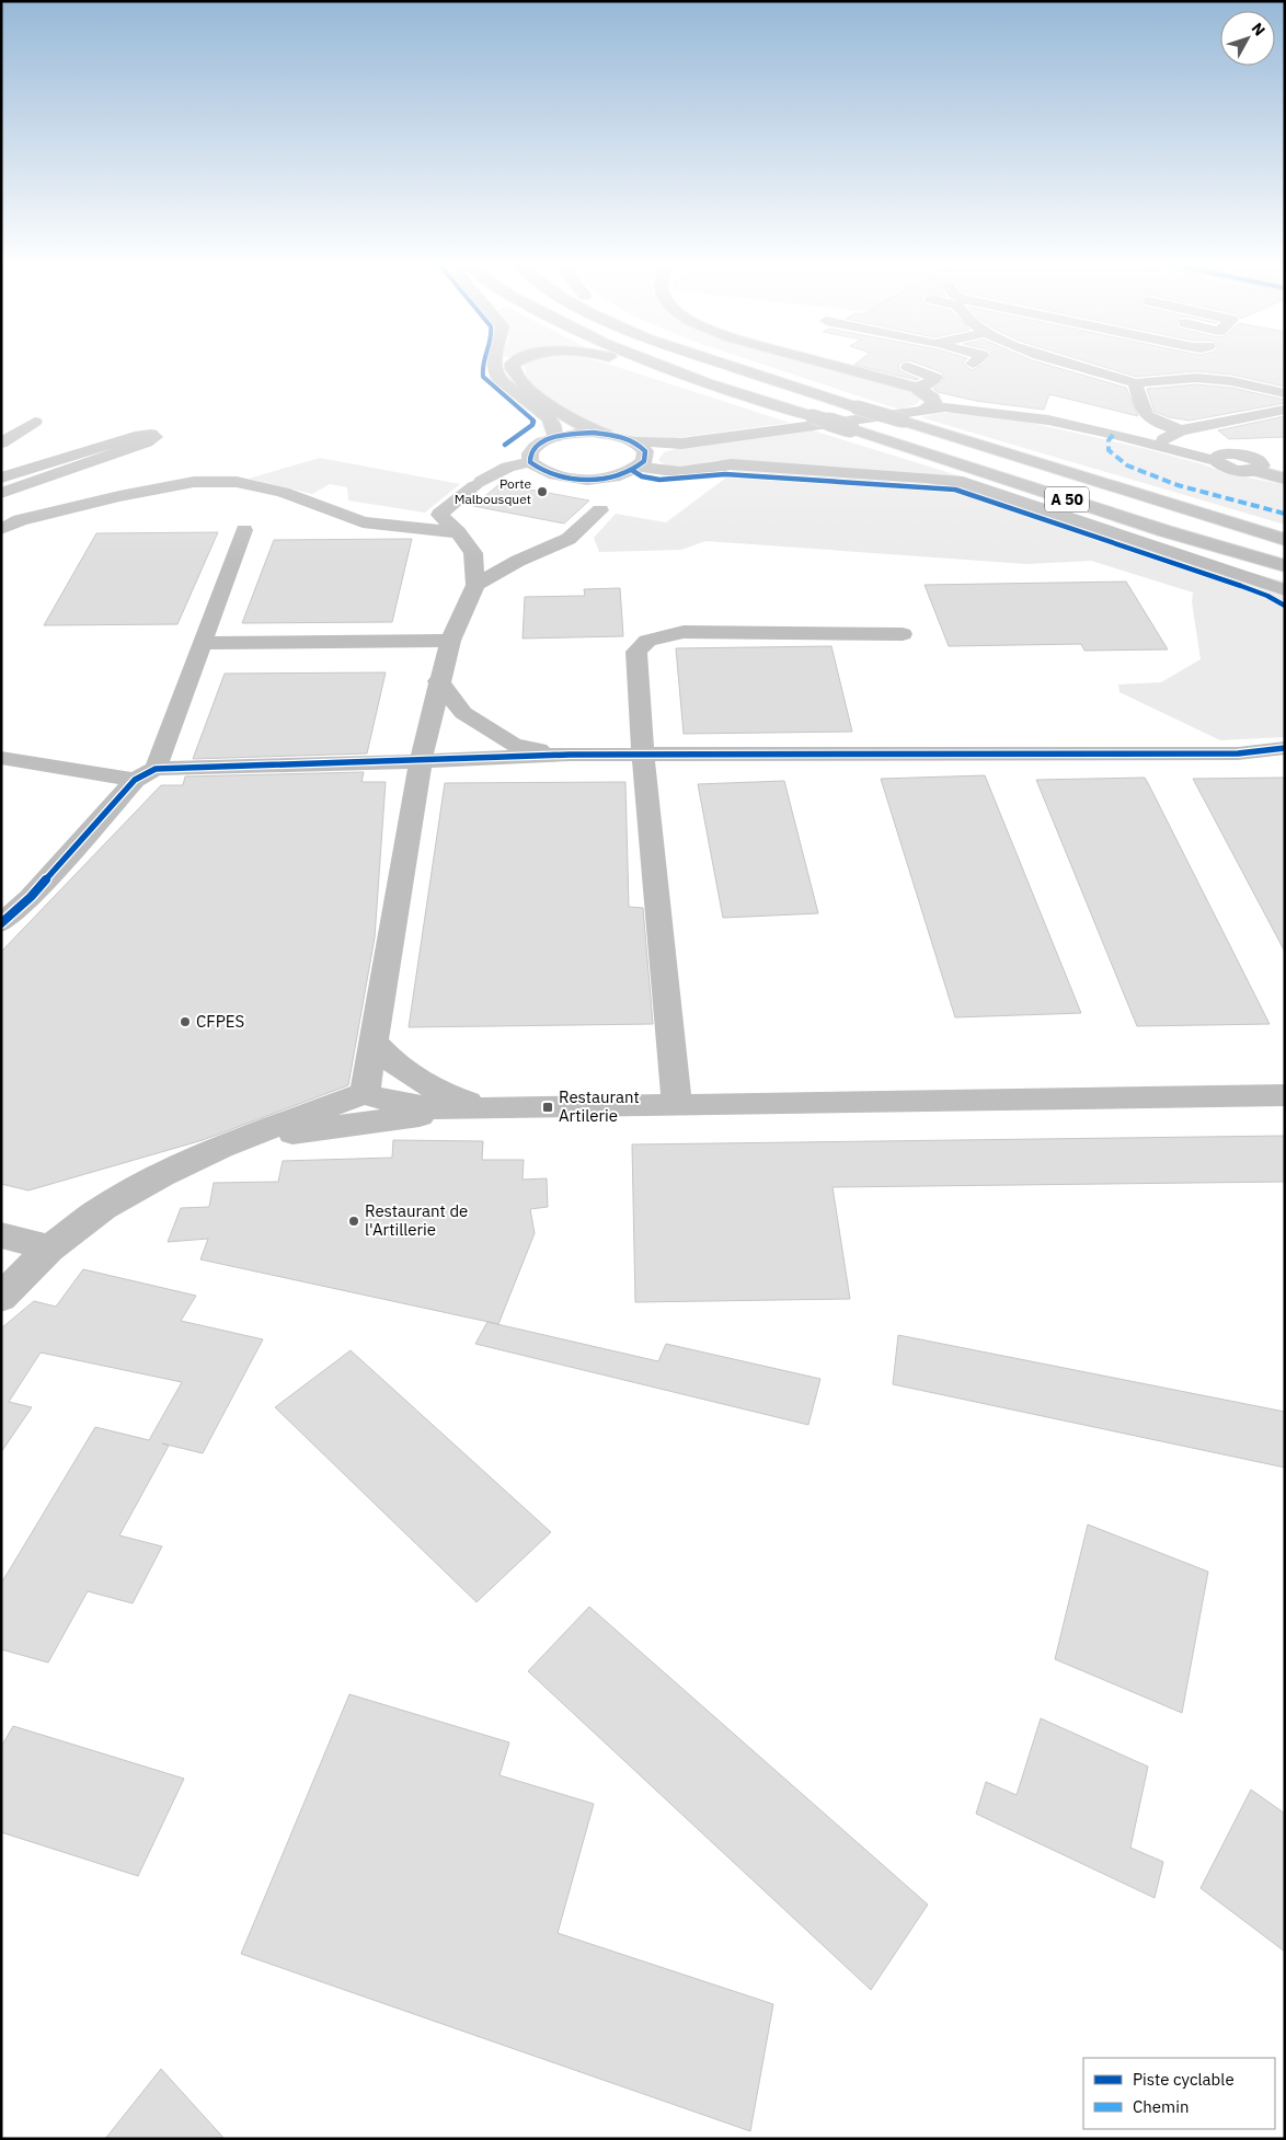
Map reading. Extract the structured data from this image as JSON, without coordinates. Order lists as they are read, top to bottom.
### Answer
{
  "streets": {
    "main road": ["A 50"]
  },
  "places": {
    "other": ["Porte Malbousquet", "CFPES", "Restaurant de l'Artillerie"],
    "transit": ["Restaurant Artilerie"]
  },
  "legend": ["Piste cyclable", "Chemin"],
  "north": "top right"
}
